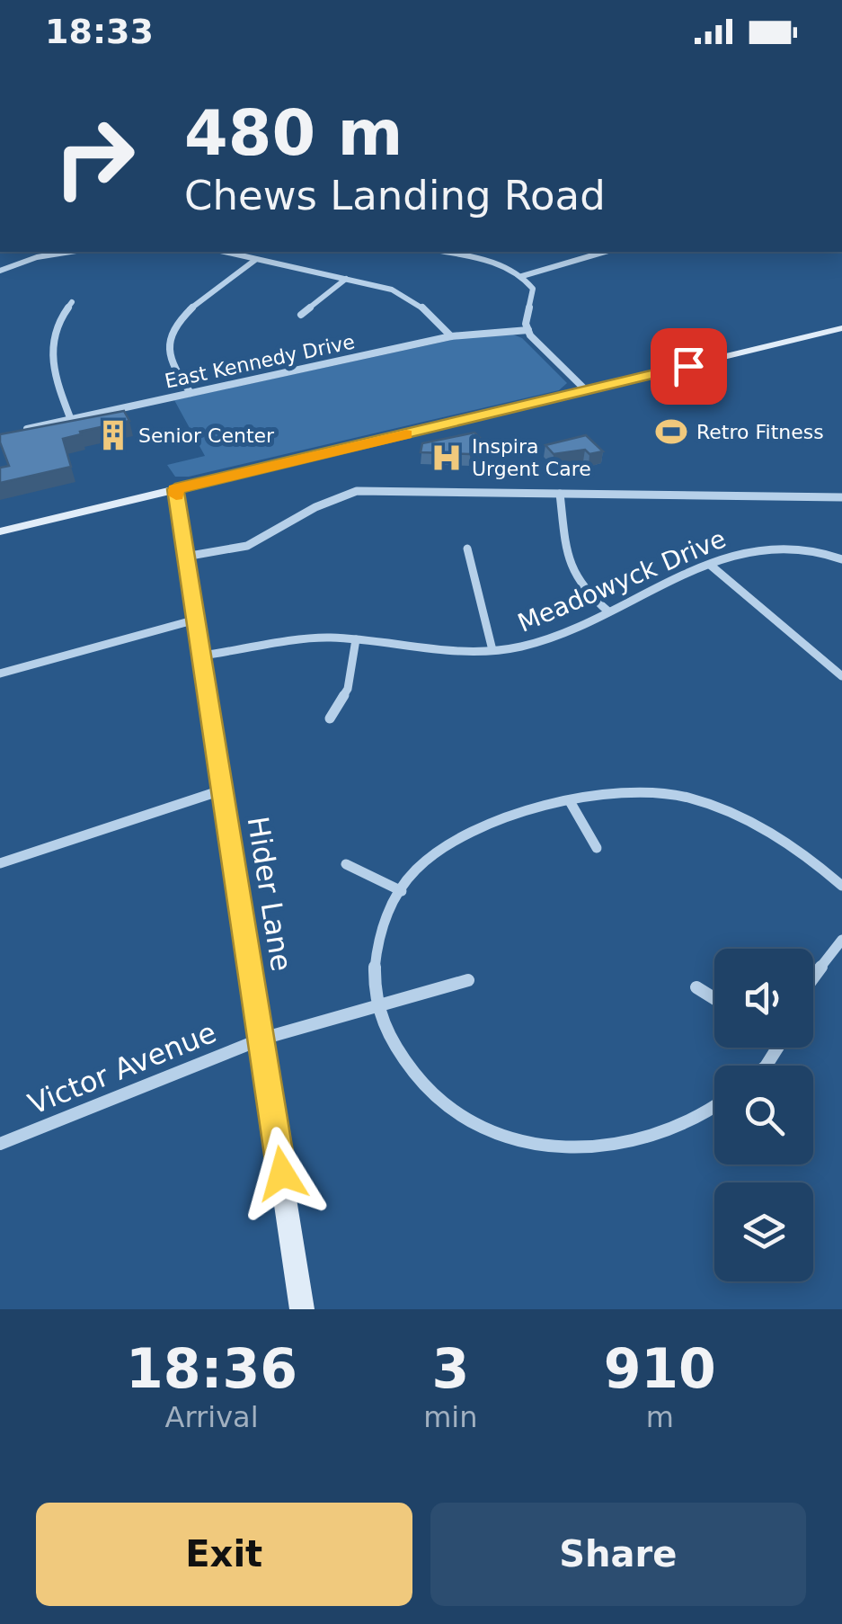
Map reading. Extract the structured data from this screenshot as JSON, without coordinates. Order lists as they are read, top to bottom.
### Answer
{
  "streets": {
    "main road": ["Hider Lane"],
    "street": ["East Kennedy Drive", "Meadowyck Drive", "Victor Avenue"]
  },
  "crossings": [
    ["Meadowyck Drive", "Hider Lane"],
    ["Hider Lane", "Victor Avenue"]
  ],
  "places": {
    "sports": ["Retro Fitness"],
    "building": ["Senior Center"],
    "hospital": ["Inspira Urgent Care"]
  },
  "page": {
    "status": "18:33",
    "turn": ["480 m", "Chews Landing Road"],
    "eta": [
      "18:36",
      "Arrival",
      "3",
      "min",
      "910",
      "m"
    ],
    "buttons": ["Exit", "Share"]
  }
}
